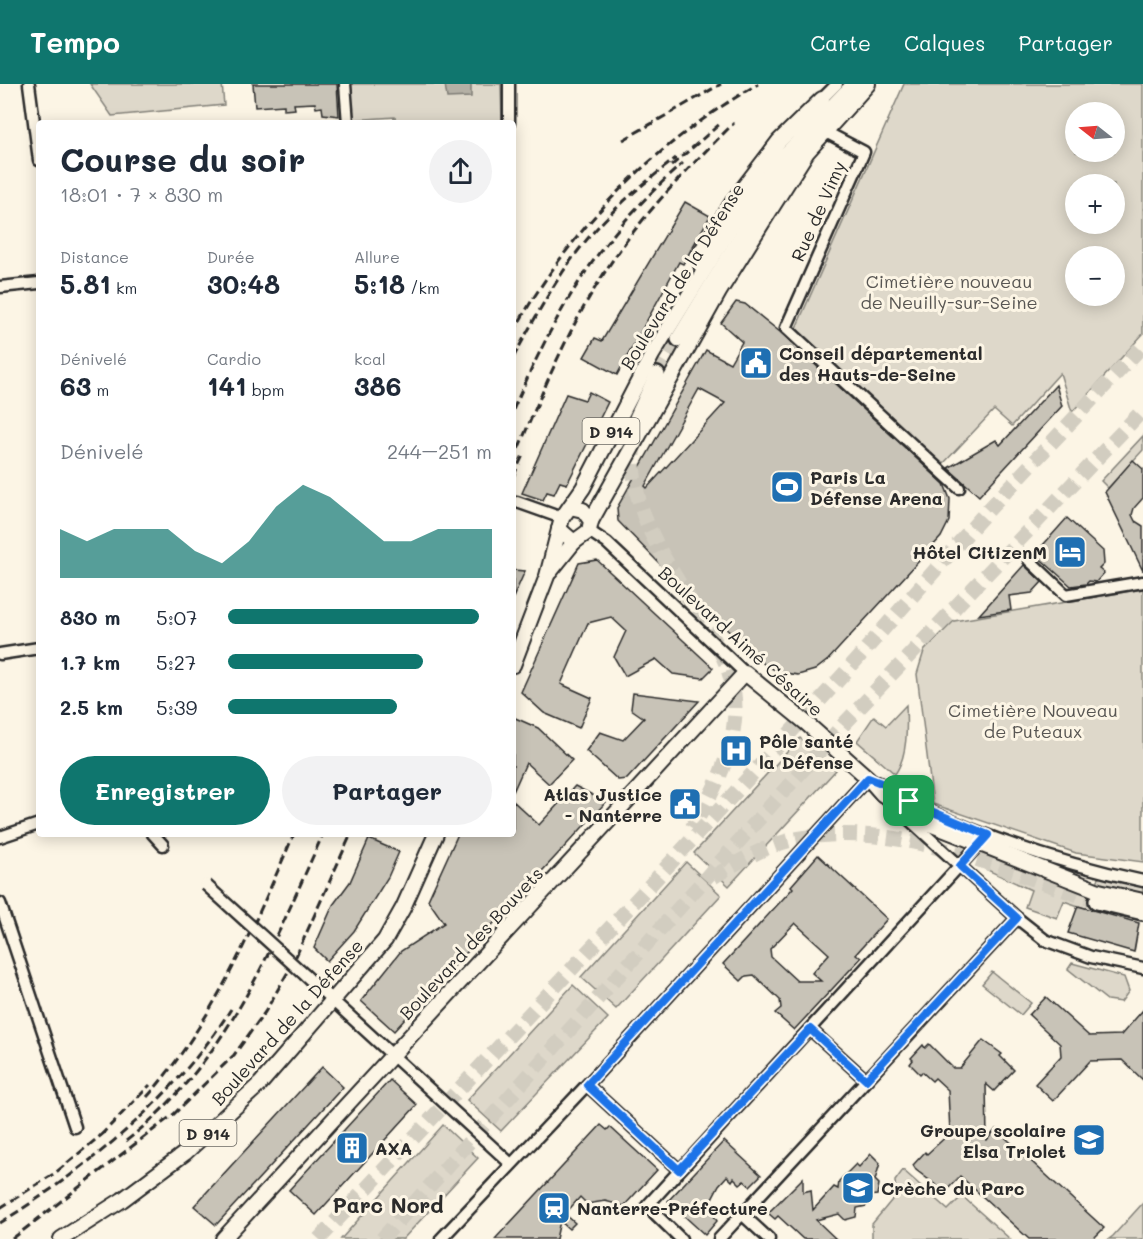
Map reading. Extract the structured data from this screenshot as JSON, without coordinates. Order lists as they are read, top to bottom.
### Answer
{
  "streets": {
    "main road": [
      "Rue de Vimy",
      "Boulevard de la Défense",
      "D 914",
      "Boulevard Aimé Césaire",
      "Boulevard des Bouvets"
    ]
  },
  "crossings": [
    ["Rue de Vimy", "Boulevard de la Défense"],
    ["Rue de Vimy", "Boulevard Aimé Césaire"],
    ["Boulevard de la Défense", "Boulevard Aimé Césaire"],
    ["Boulevard Aimé Césaire", "Boulevard des Bouvets"]
  ],
  "districts": ["Parc Nord"],
  "parks": ["Cimetière nouveau de Neuilly-sur-Seine", "Cimetière Nouveau de Puteaux"],
  "places": {
    "public building": ["Conseil départemental des Hauts-de-Seine", "Atlas Justice - Nanterre"],
    "sports": ["Paris La Défense Arena"],
    "hotel": ["Hôtel CitizenM"],
    "hospital": ["Pôle santé la Défense"],
    "school or university": ["Groupe scolaire Elsa Triolet", "Crèche du Parc"],
    "building": ["AXA"],
    "station": ["Nanterre-Préfecture"]
  },
  "north": "left",
  "page": {
    "header": "Tempo",
    "nav": ["Carte", "Calques", "Partager"],
    "map_buttons": ["+", "−"],
    "heading": ["Course du soir", "18:01 · 7 × 830 m"],
    "stats": [
      ["Distance", "5.81 km"],
      ["Durée", "30:48"],
      ["Allure", "5:18 /km"],
      ["Dénivelé", "63 m"],
      ["Cardio", "141 bpm"],
      ["kcal", "386"]
    ],
    "chart": ["Dénivelé", "244–251 m"],
    "list": [
      {
        "name": "830 m",
        "note": "5:07"
      },
      {
        "name": "1.7 km",
        "note": "5:27"
      },
      {
        "name": "2.5 km",
        "note": "5:39"
      }
    ],
    "buttons": ["Enregistrer", "Partager"]
  }
}
